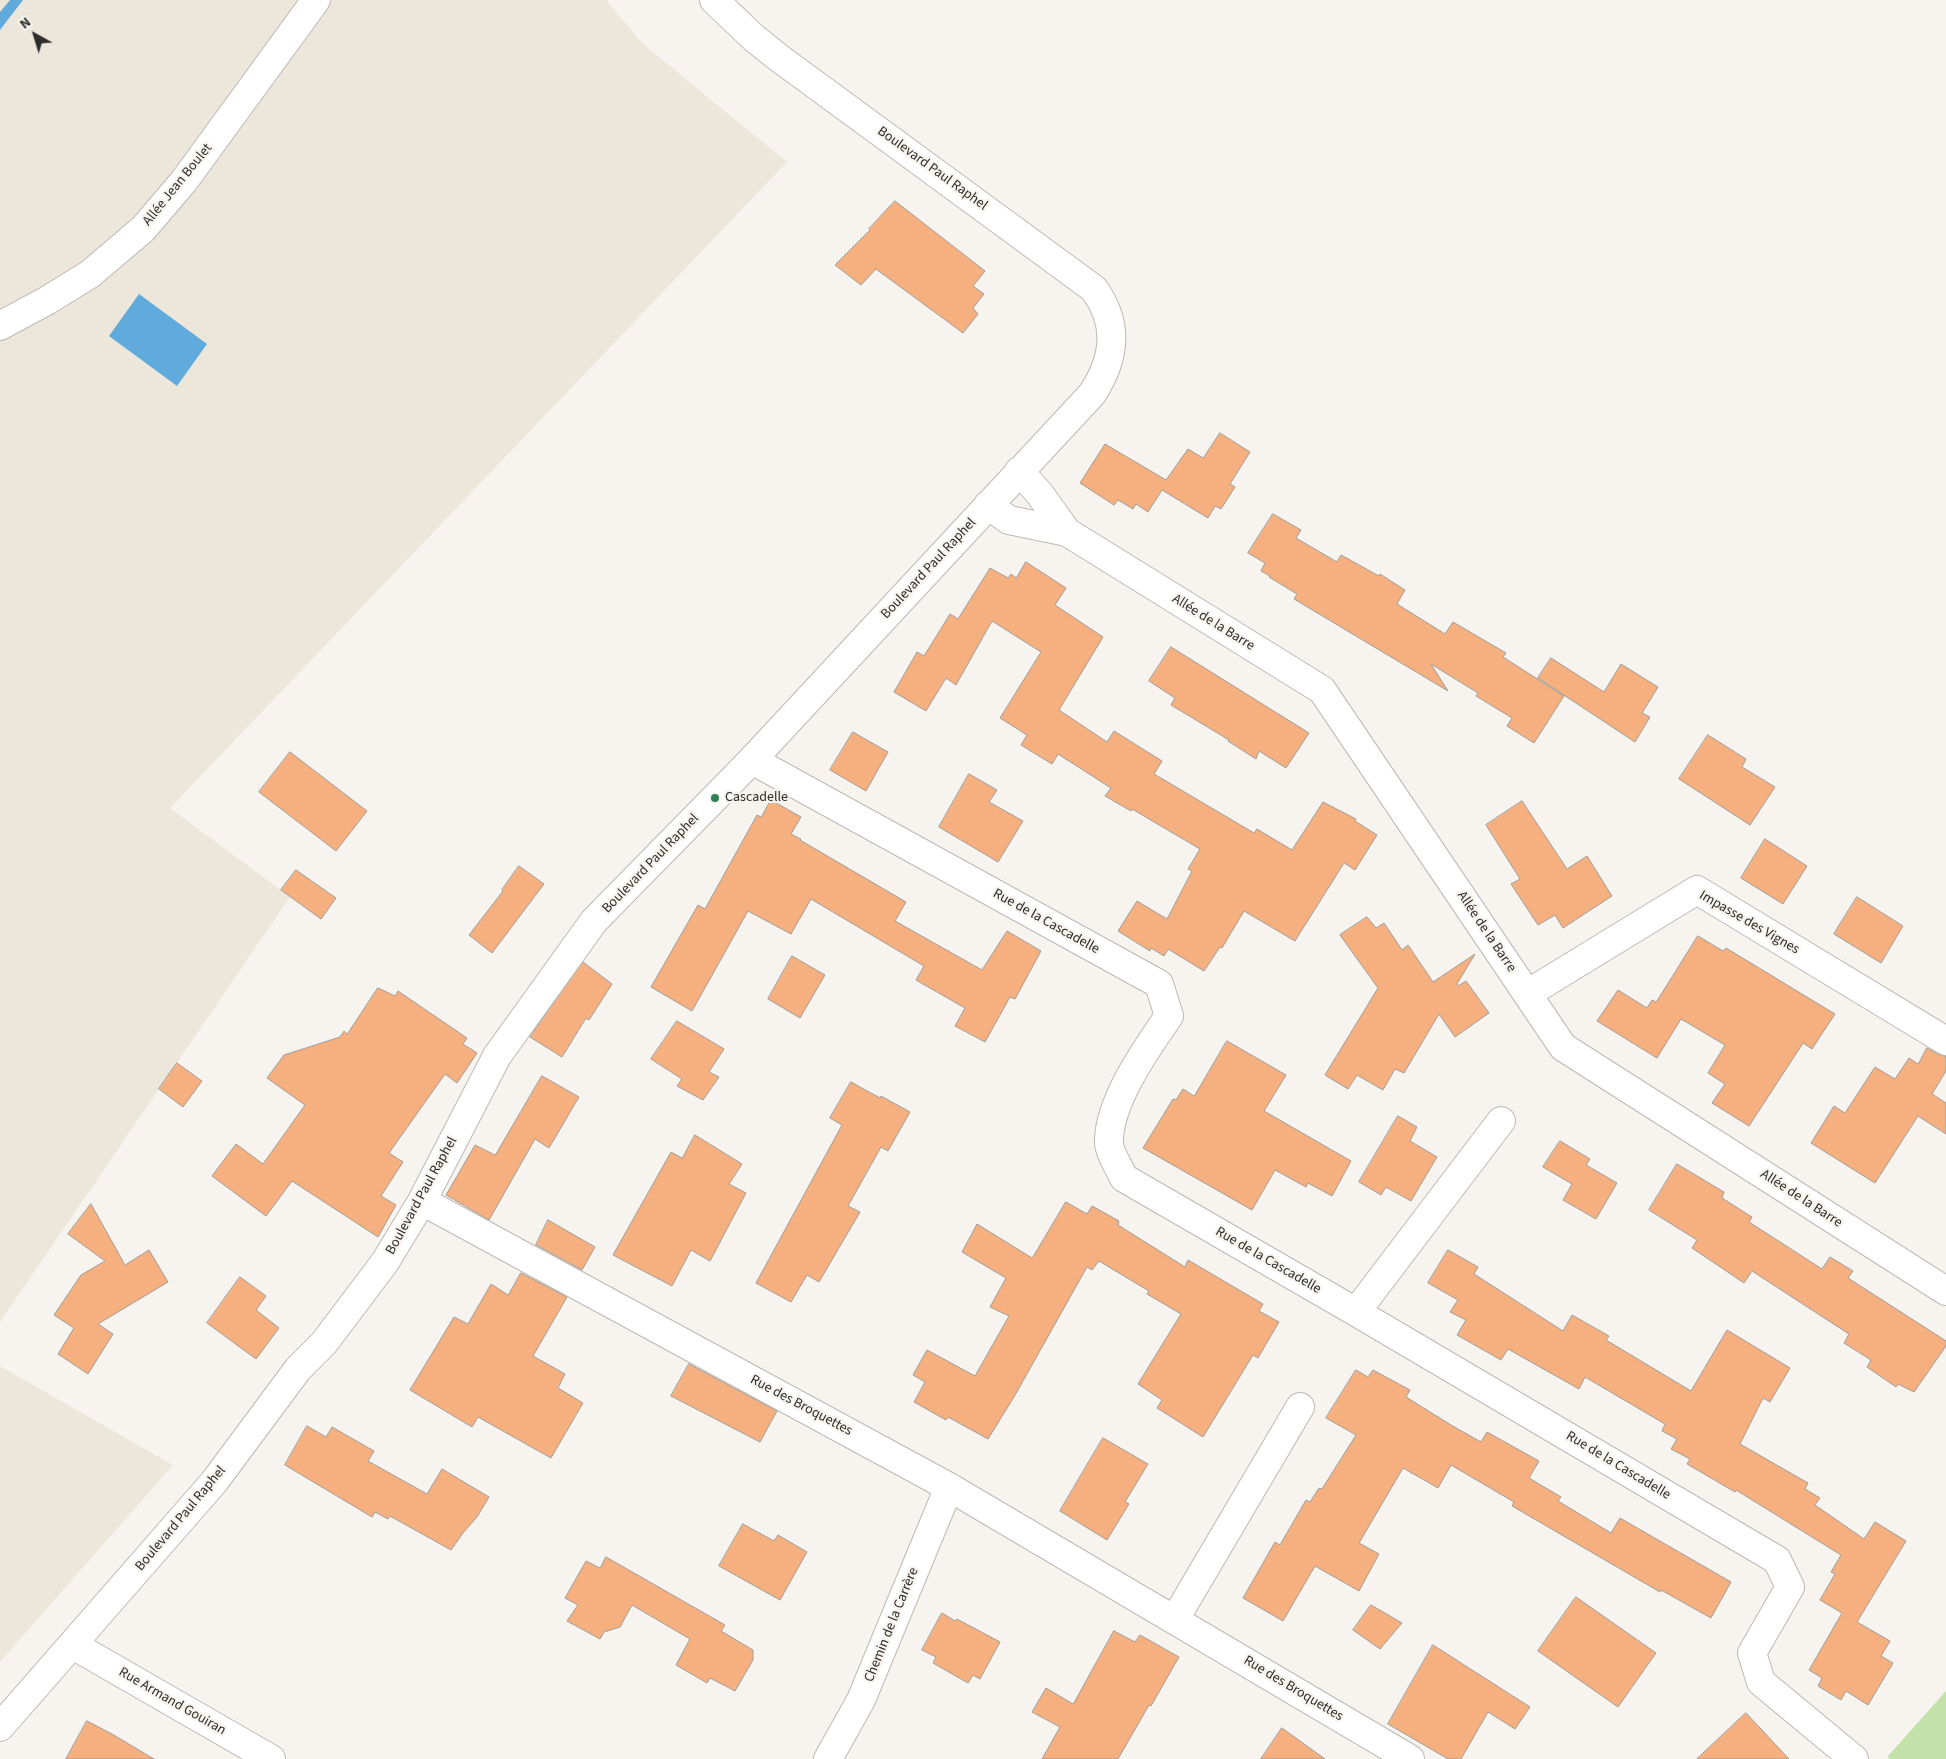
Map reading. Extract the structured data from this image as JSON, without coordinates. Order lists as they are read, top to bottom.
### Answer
{
  "streets": {
    "street": [
      "Boulevard Paul Raphel",
      "Allée Jean Boulet",
      "Allée de la Barre",
      "Rue de la Cascadelle",
      "Impasse des Vignes",
      "Rue des Broquettes",
      "Chemin de la Carrère",
      "Rue Armand Gouiran"
    ]
  },
  "crossings": [
    ["Boulevard Paul Raphel", "Allée de la Barre"],
    ["Boulevard Paul Raphel", "Rue de la Cascadelle"],
    ["Boulevard Paul Raphel", "Rue des Broquettes"],
    ["Boulevard Paul Raphel", "Rue Armand Gouiran"],
    ["Allée de la Barre", "Impasse des Vignes"],
    ["Rue des Broquettes", "Chemin de la Carrère"]
  ],
  "places": ["Cascadelle"],
  "north": "top left"
}
